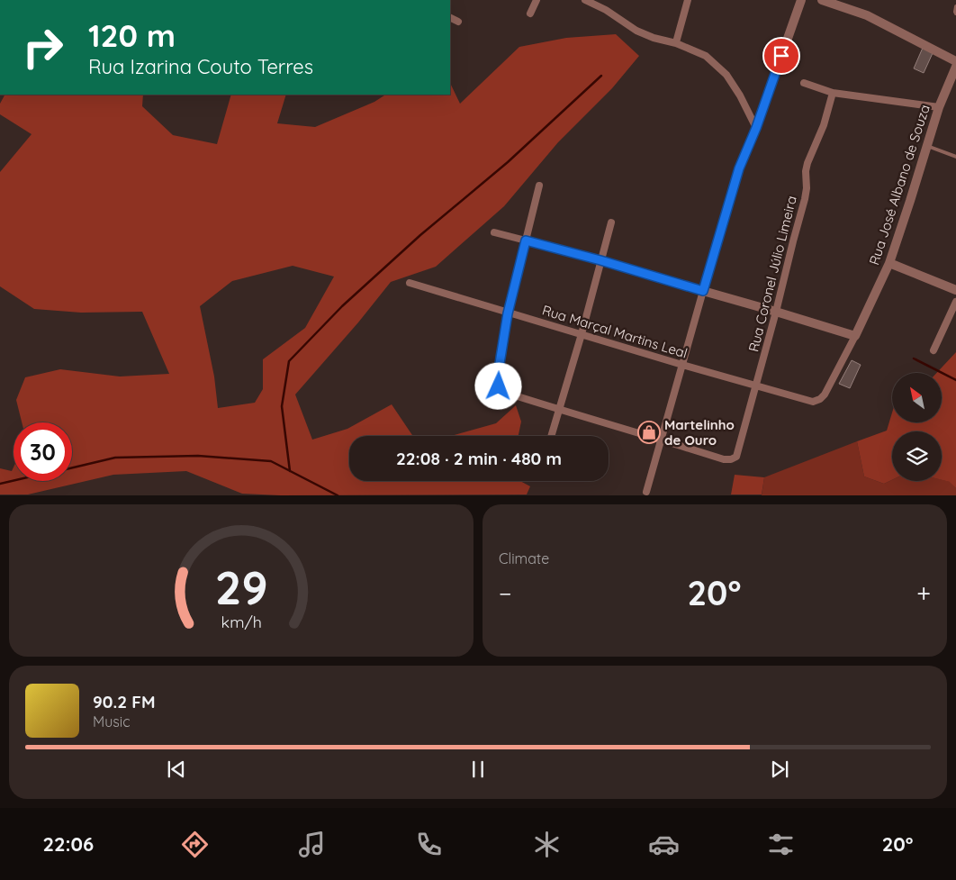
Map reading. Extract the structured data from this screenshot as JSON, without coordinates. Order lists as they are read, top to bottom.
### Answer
{
  "streets": {
    "street": ["Rua José Albano de Souza", "Rua Coronel Júlio Limeira", "Rua Marçal Martins Leal"]
  },
  "crossings": [
    ["Rua José Albano de Souza", "Rua Marçal Martins Leal"],
    ["Rua Coronel Júlio Limeira", "Rua Marçal Martins Leal"]
  ],
  "places": {
    "shop": ["Martelinho de Ouro"]
  },
  "north": "top left",
  "page": {
    "turn": ["120 m", "Rua Izarina Couto Terres"],
    "limit": "30",
    "trip": "22:08 · 2 min · 480 m",
    "tile": "Climate",
    "heat": ["−", "20°", "+"],
    "song": ["90.2 FM", "Music"],
    "tabs": ["22:06", "20°"],
    "gauge": ["29", "km/h"]
  }
}
